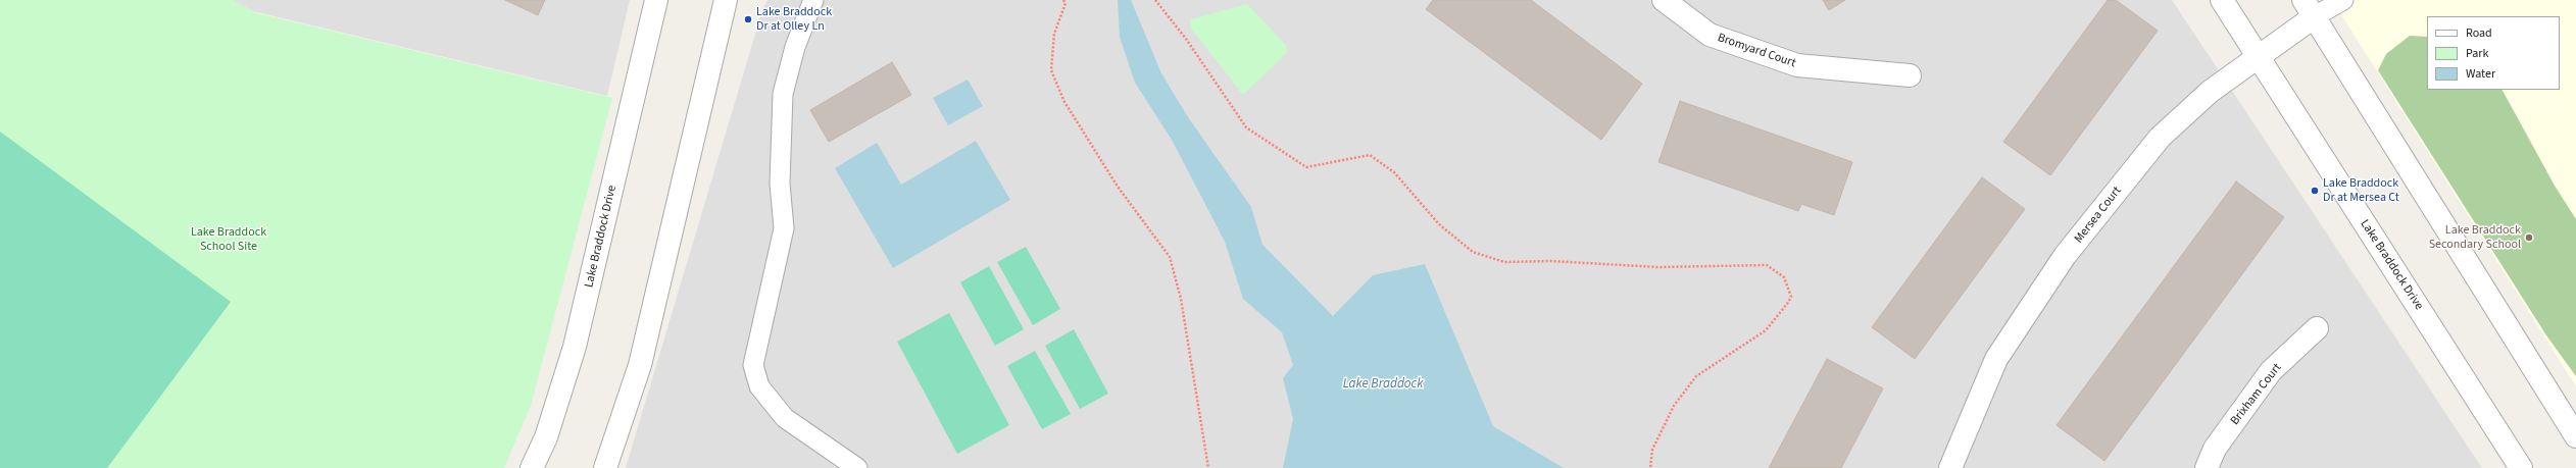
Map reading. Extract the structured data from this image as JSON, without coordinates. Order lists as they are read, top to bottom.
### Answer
{
  "streets": {
    "street": [
      "Bromyard Court",
      "Mersea Court",
      "Lake Braddock Drive",
      "Brixham Court"
    ]
  },
  "crossings": [
    ["Mersea Court", "Lake Braddock Drive"]
  ],
  "water": ["Lake Braddock"],
  "parks": ["Lake Braddock School Site"],
  "places": ["Lake Braddock Dr at Olley Ln", "Lake Braddock Dr at Mersea Ct", "Lake Braddock Secondary School"],
  "legend": ["Road", "Park", "Water"]
}
